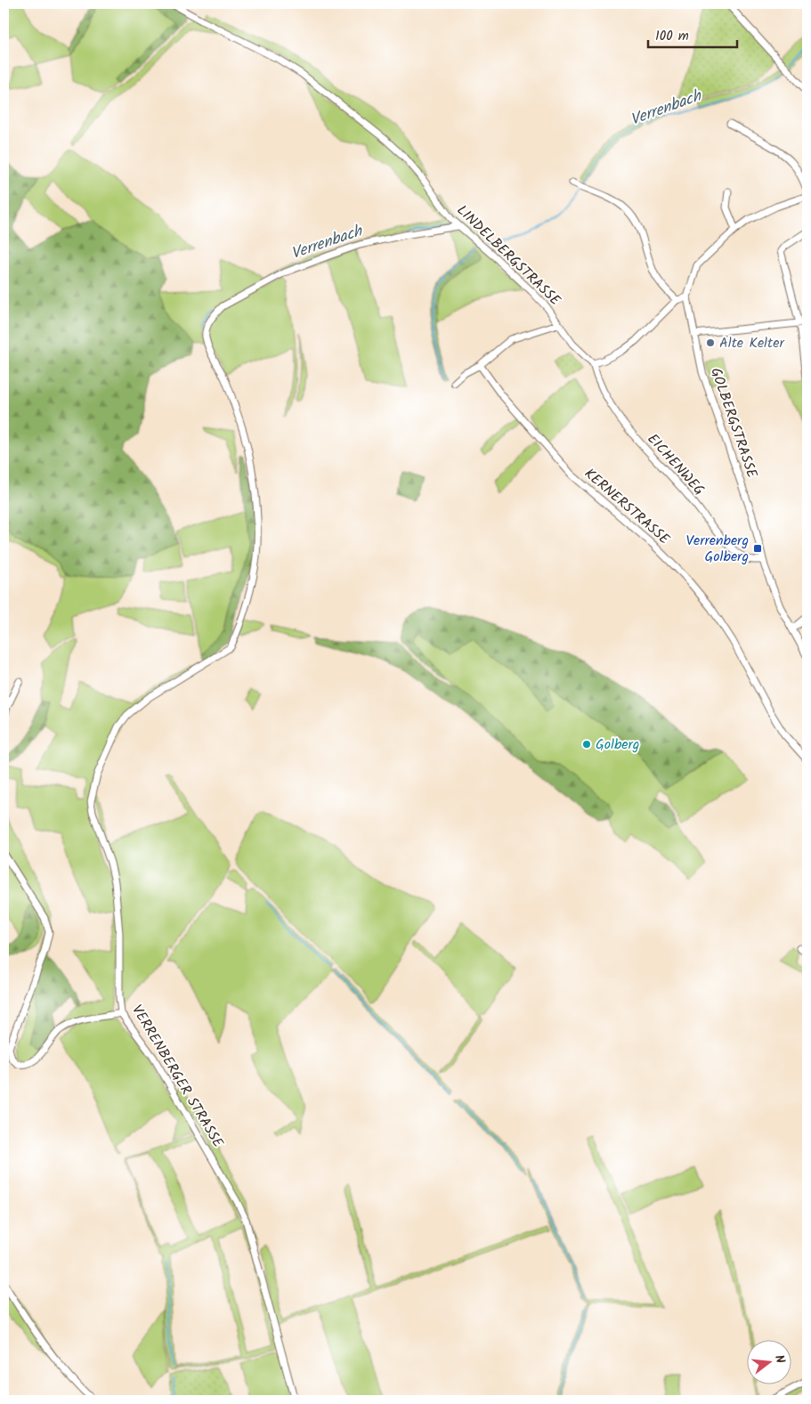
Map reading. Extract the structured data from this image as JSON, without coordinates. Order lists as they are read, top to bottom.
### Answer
{
  "streets": {
    "street": [
      "LINDELBERGSTRASSE",
      "GOLBERGSTRASSE",
      "EICHENWEG",
      "KERNERSTRASSE",
      "VERRENBERGER STRASSE"
    ]
  },
  "crossings": [
    ["LINDELBERGSTRASSE", "EICHENWEG"],
    ["LINDELBERGSTRASSE", "VERRENBERGER STRASSE"],
    ["GOLBERGSTRASSE", "EICHENWEG"]
  ],
  "water": ["Verrenbach"],
  "places": {
    "other": ["Alte Kelter", "Golberg"],
    "transit": ["Verrenberg Golberg"]
  },
  "scale_bar": "100 m",
  "north": "right"
}
